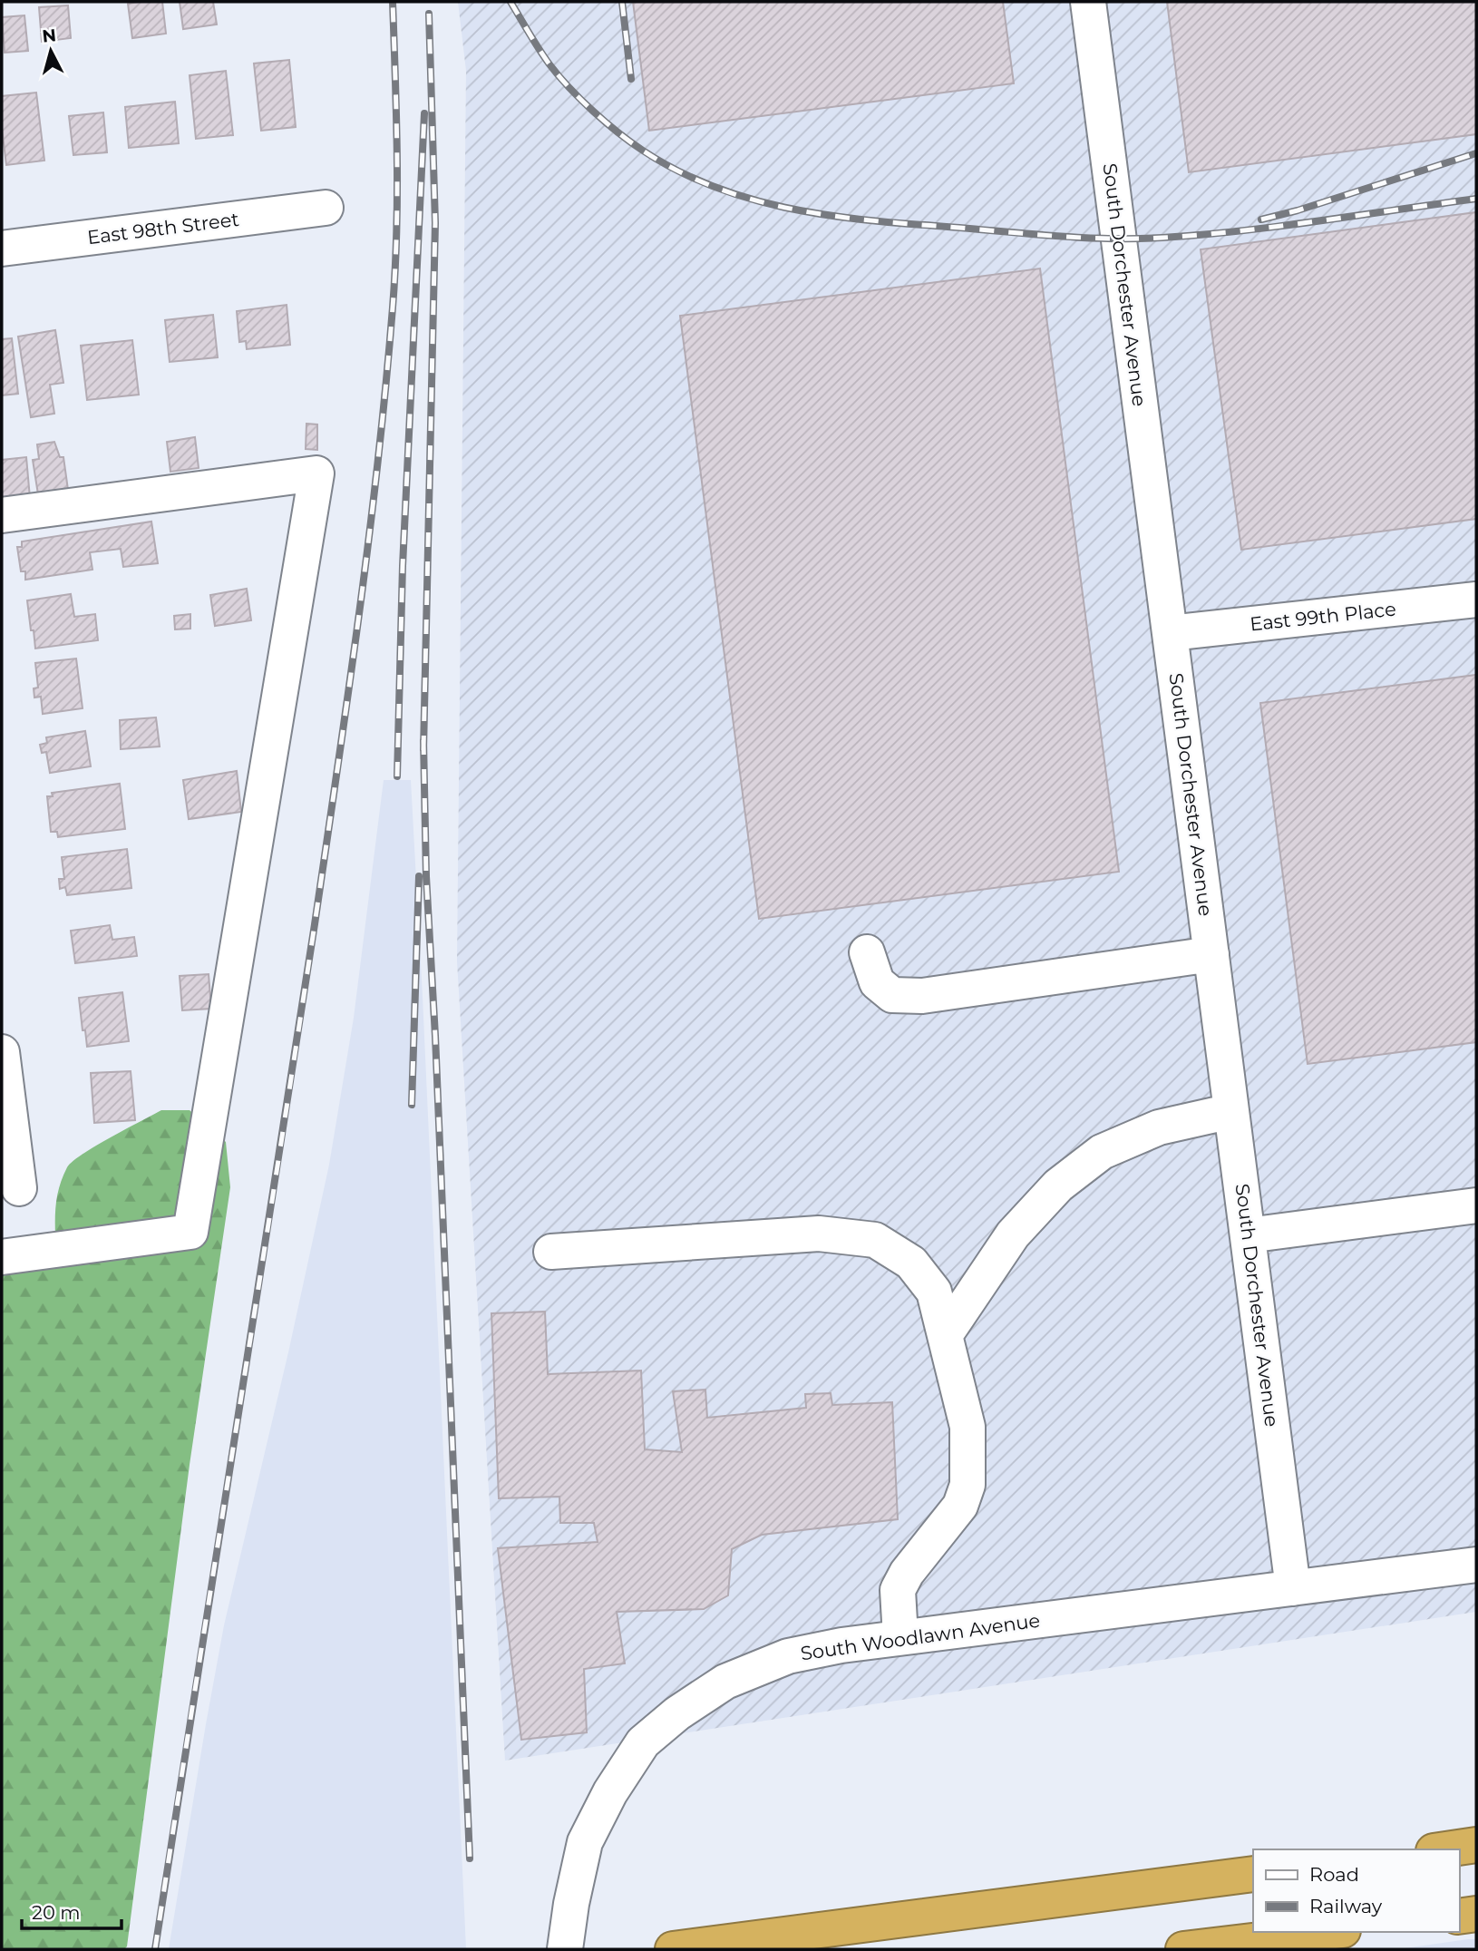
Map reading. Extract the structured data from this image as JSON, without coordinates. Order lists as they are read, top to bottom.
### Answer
{
  "streets": {
    "street": [
      "East 98th Street",
      "South Dorchester Avenue",
      "East 99th Place",
      "South Woodlawn Avenue"
    ]
  },
  "crossings": [
    ["South Dorchester Avenue", "East 99th Place"],
    ["South Dorchester Avenue", "South Woodlawn Avenue"]
  ],
  "legend": ["Road", "Railway"],
  "scale_bar": "20 m",
  "north": "top"
}
